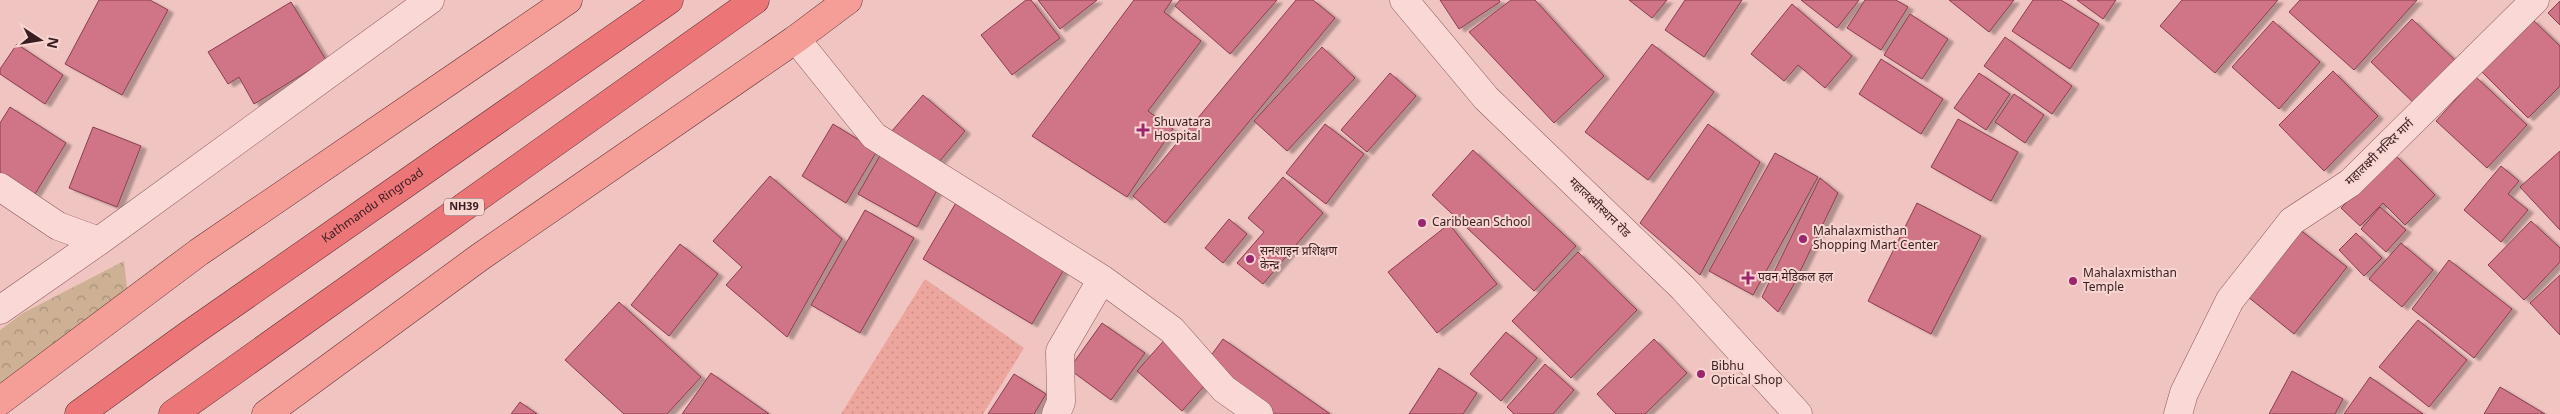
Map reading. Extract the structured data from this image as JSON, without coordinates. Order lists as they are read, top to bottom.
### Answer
{
  "streets": {
    "highway": ["Kathmandu Ringroad", "NH39"],
    "street": ["महालक्ष्मी मन्दिर मार्ग", "महालक्ष्मीस्थान रोड"]
  },
  "places": {
    "health": ["Shuvatara Hospital", "पवन मेडिकल हल"],
    "other": [
      "Caribbean School",
      "Mahalaxmisthan Shopping Mart Center",
      "सनशाइन प्रशिक्षण केन्द्र",
      "Mahalaxmisthan Temple",
      "Bibhu Optical Shop"
    ]
  },
  "north": "right"
}
